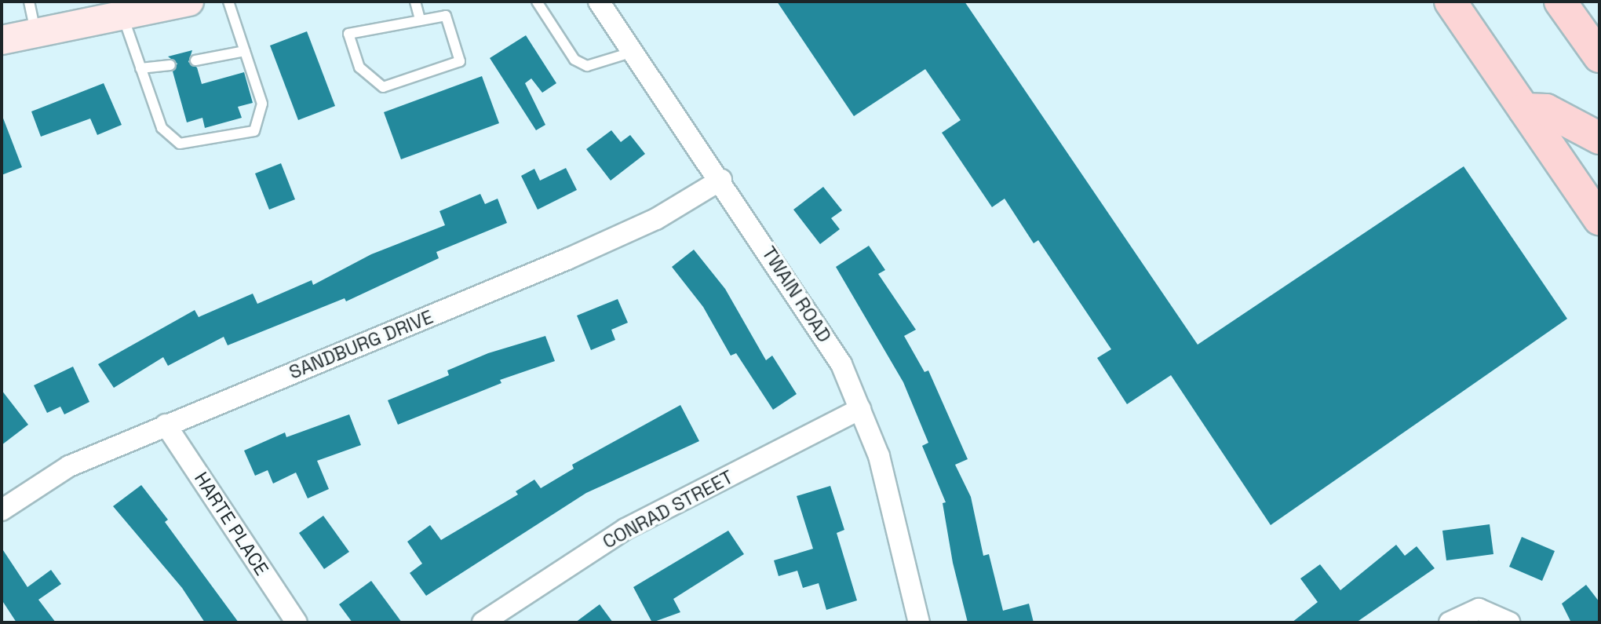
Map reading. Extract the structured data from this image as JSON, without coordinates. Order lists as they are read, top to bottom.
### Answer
{
  "streets": {
    "street": [
      "TWAIN ROAD",
      "SANDBURG DRIVE",
      "CONRAD STREET",
      "HARTE PLACE"
    ]
  },
  "crossings": [
    ["TWAIN ROAD", "SANDBURG DRIVE"],
    ["TWAIN ROAD", "CONRAD STREET"],
    ["SANDBURG DRIVE", "HARTE PLACE"]
  ]
}
